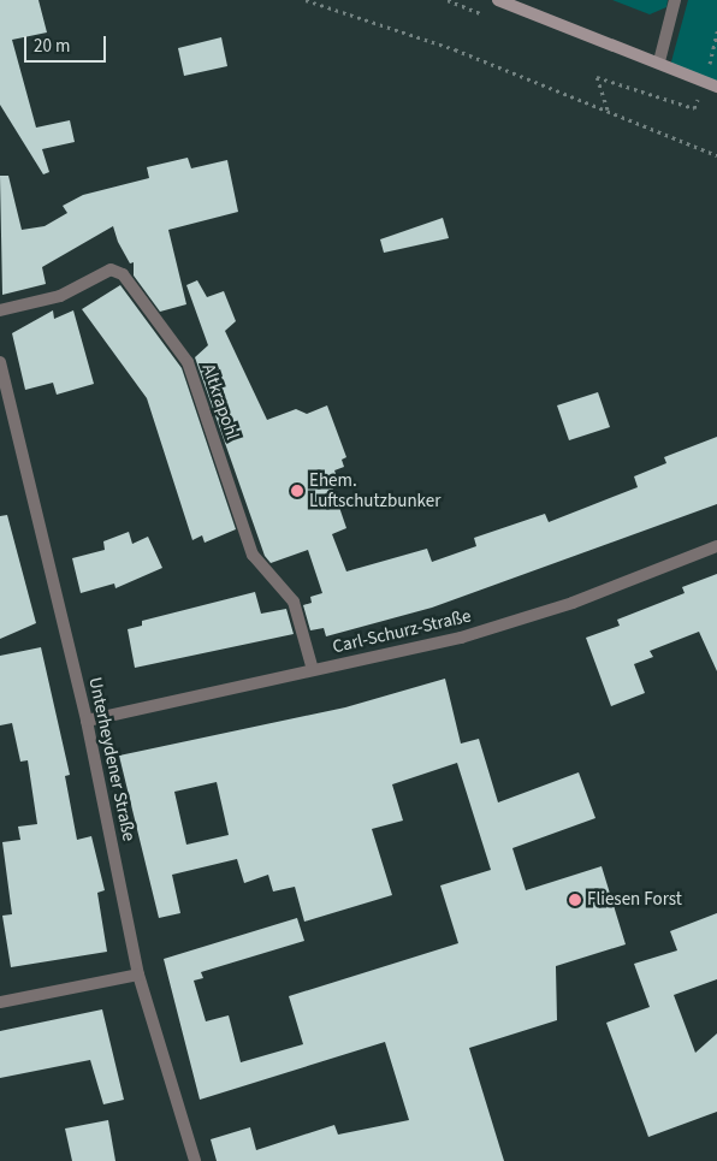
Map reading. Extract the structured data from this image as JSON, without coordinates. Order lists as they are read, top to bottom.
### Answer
{
  "streets": {
    "street": ["Altkrapohl", "Carl-Schurz-Straße", "Unterheydener Straße"]
  },
  "crossings": [
    ["Altkrapohl", "Carl-Schurz-Straße"],
    ["Carl-Schurz-Straße", "Unterheydener Straße"]
  ],
  "places": ["Ehem. Luftschutzbunker", "Fliesen Forst"],
  "scale_bar": "20 m"
}
